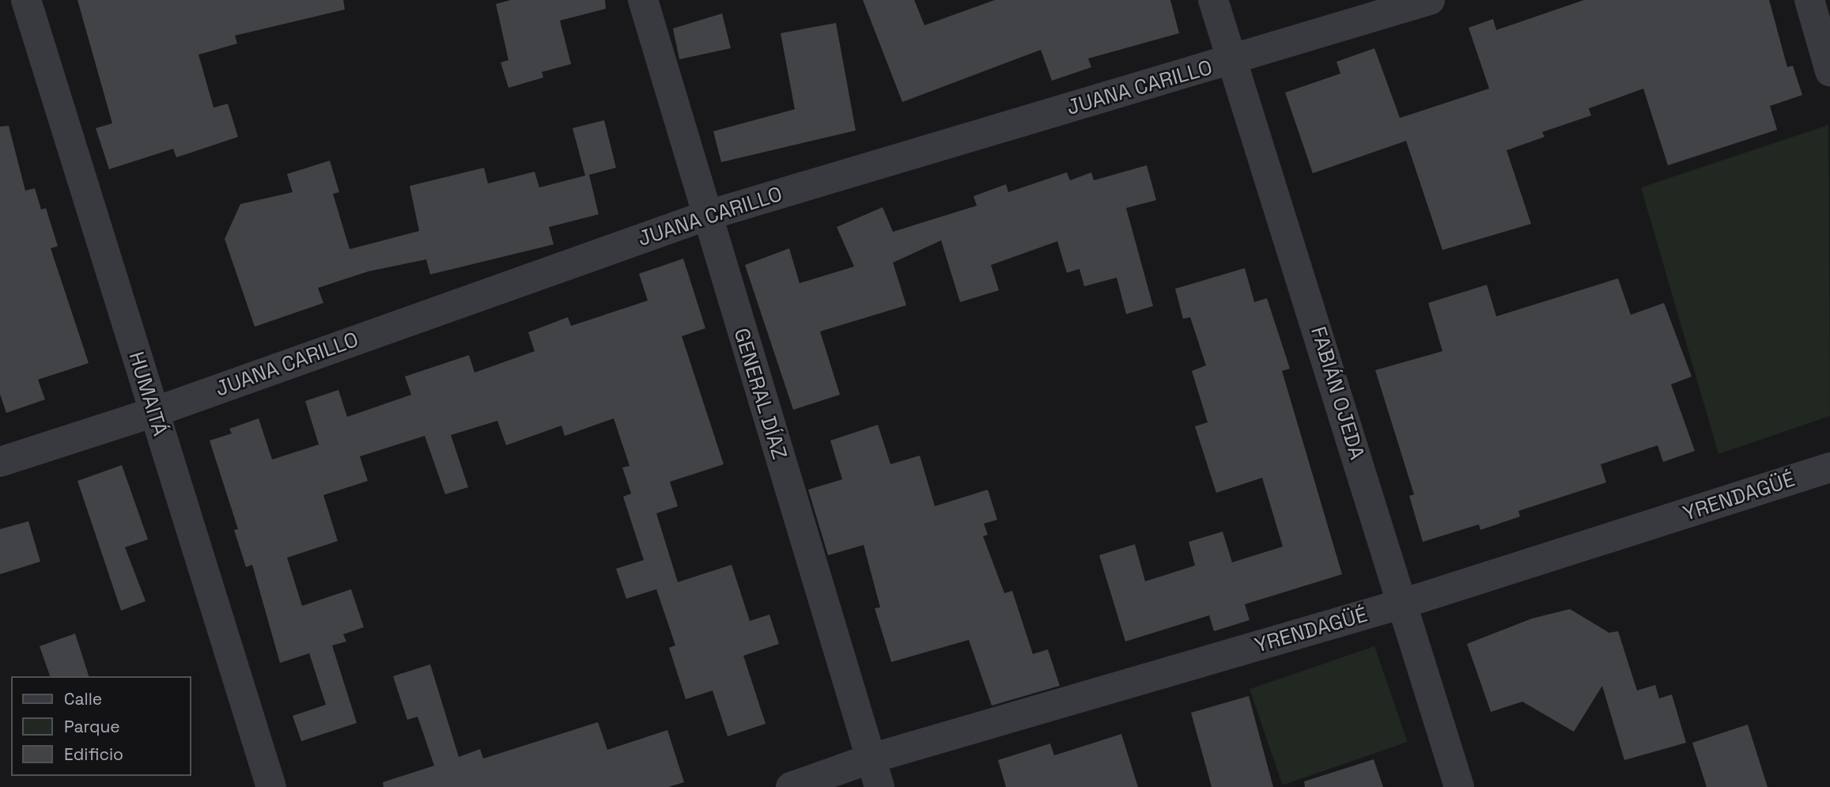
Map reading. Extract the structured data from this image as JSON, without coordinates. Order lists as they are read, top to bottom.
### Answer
{
  "streets": {
    "street": [
      "JUANA CARILLO",
      "FABIÁN OJEDA",
      "HUMAITÁ",
      "GENERAL DÍAZ",
      "YRENDAGÜÉ"
    ]
  },
  "crossings": [
    ["JUANA CARILLO", "FABIÁN OJEDA"],
    ["JUANA CARILLO", "HUMAITÁ"],
    ["JUANA CARILLO", "GENERAL DÍAZ"],
    ["FABIÁN OJEDA", "YRENDAGÜÉ"],
    ["GENERAL DÍAZ", "YRENDAGÜÉ"]
  ],
  "legend": ["Calle", "Parque", "Edificio"]
}
